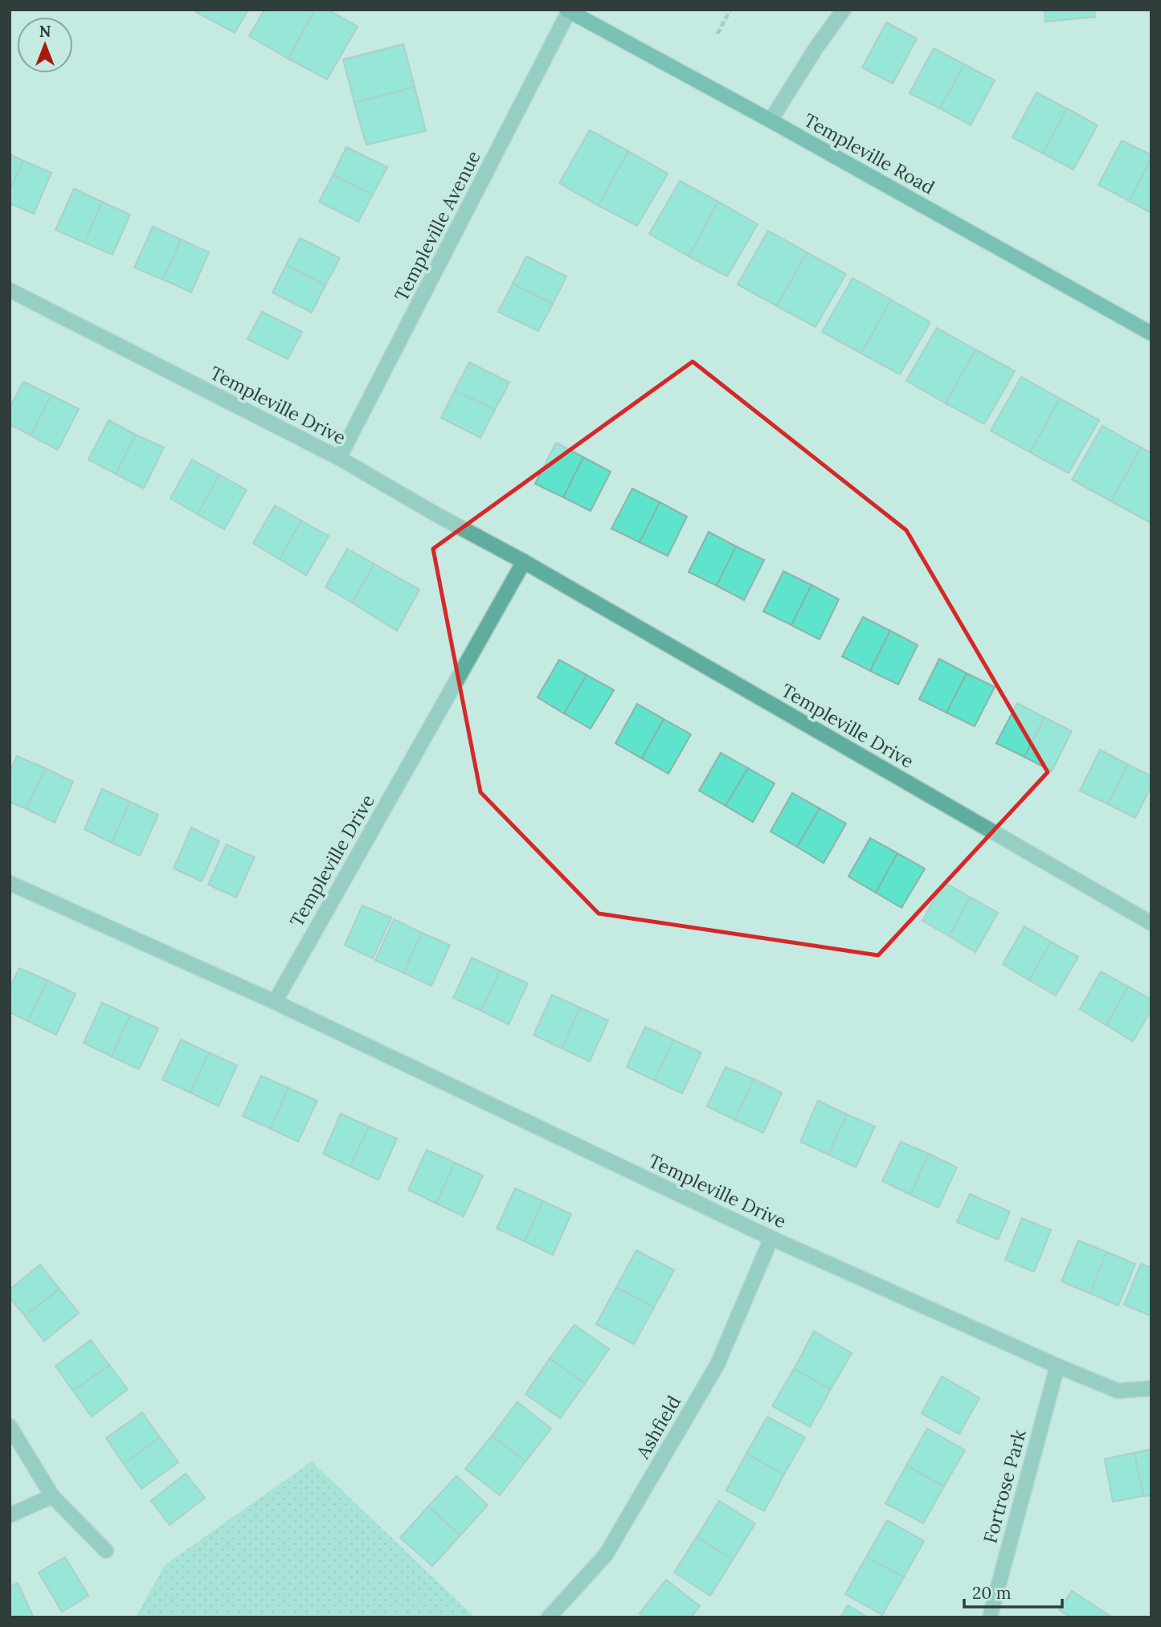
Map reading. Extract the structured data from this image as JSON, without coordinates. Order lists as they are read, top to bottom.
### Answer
{
  "streets": {
    "main road": ["Templeville Road"],
    "street": [
      "Templeville Avenue",
      "Templeville Drive",
      "Ashfield",
      "Fortrose Park"
    ]
  },
  "crossings": [
    ["Templeville Road", "Templeville Avenue"],
    ["Templeville Avenue", "Templeville Drive"],
    ["Templeville Drive", "Ashfield"],
    ["Templeville Drive", "Fortrose Park"]
  ],
  "scale_bar": "20 m",
  "north": "top"
}
